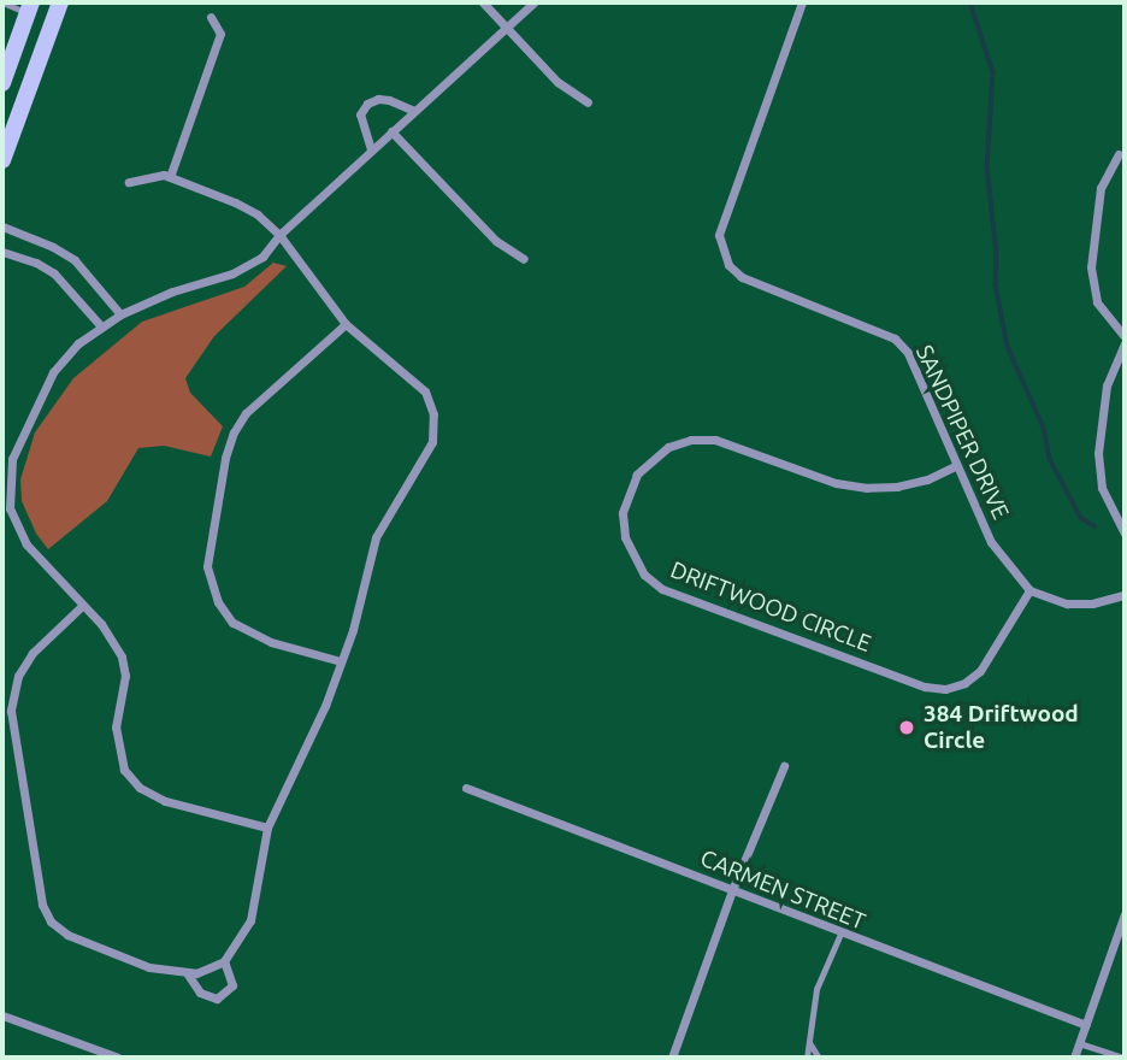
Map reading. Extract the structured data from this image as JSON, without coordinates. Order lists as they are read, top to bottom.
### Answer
{
  "streets": {
    "street": ["SANDPIPER DRIVE", "DRIFTWOOD CIRCLE", "CARMEN STREET"]
  },
  "crossings": [
    ["SANDPIPER DRIVE", "DRIFTWOOD CIRCLE"]
  ],
  "places": ["384 Driftwood Circle"]
}
